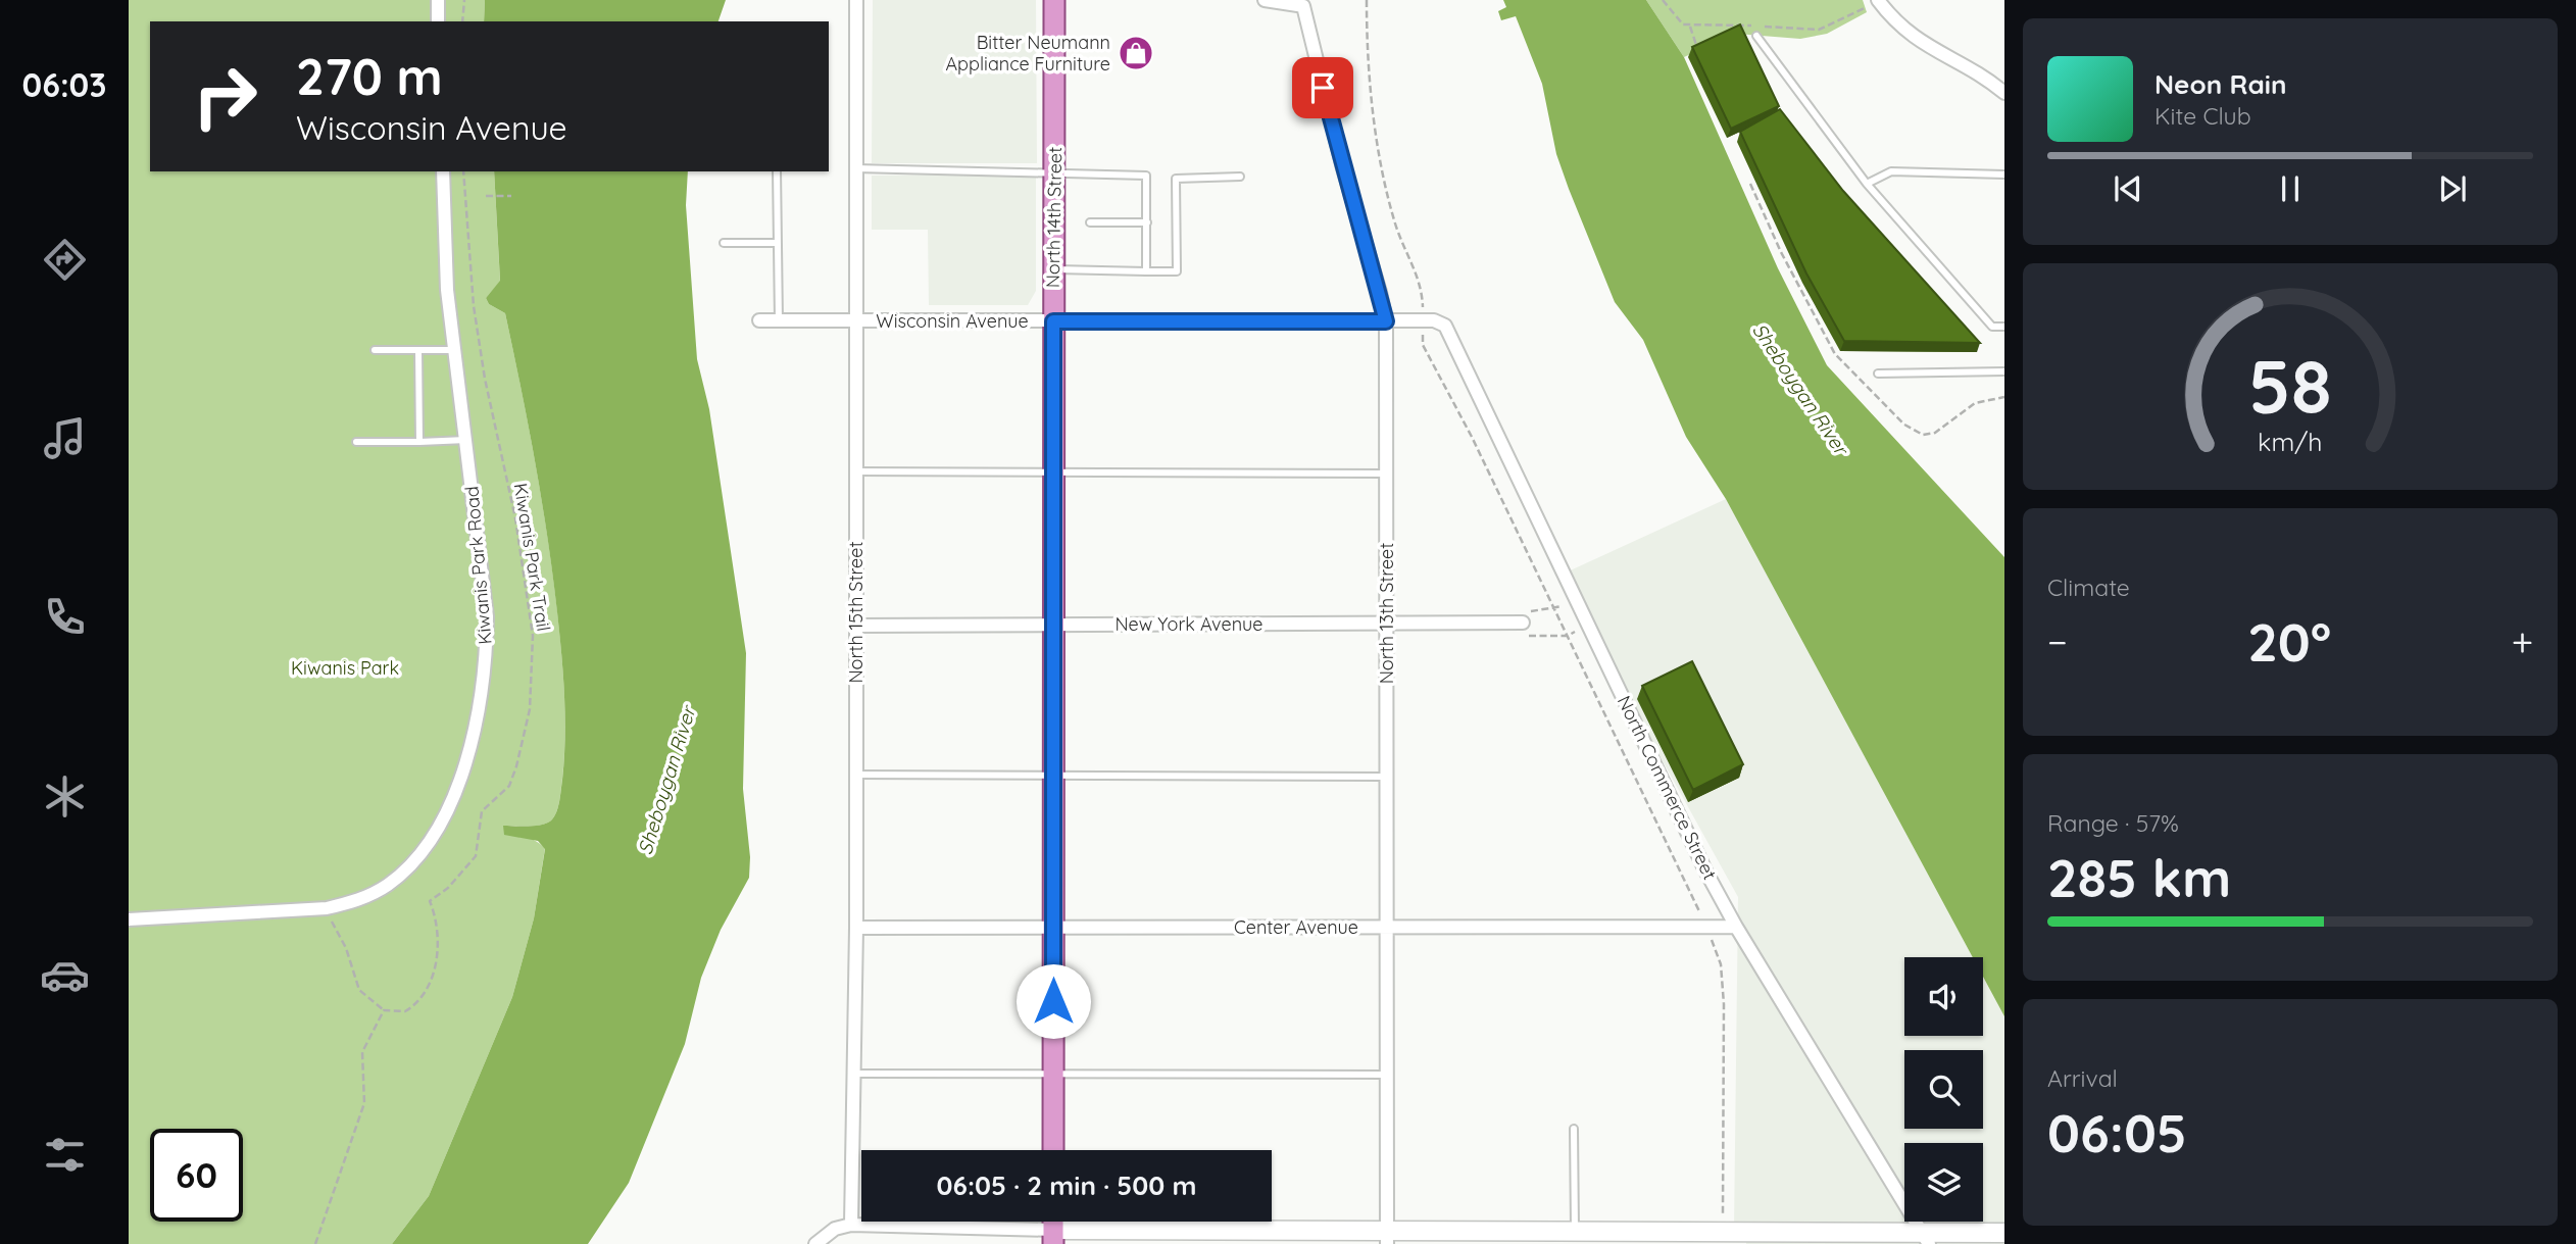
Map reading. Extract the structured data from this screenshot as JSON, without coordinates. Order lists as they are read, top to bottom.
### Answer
{
  "streets": {
    "main road": ["North 14th Street"],
    "street": [
      "Wisconsin Avenue",
      "Kiwanis Park Road",
      "North 15th Street",
      "North 13th Street",
      "New York Avenue",
      "North Commerce Street",
      "Center Avenue"
    ],
    "path": ["Kiwanis Park Trail"]
  },
  "crossings": [
    ["North 14th Street", "Wisconsin Avenue"],
    ["North 14th Street", "New York Avenue"],
    ["North 14th Street", "Center Avenue"],
    ["Wisconsin Avenue", "North 15th Street"],
    ["Wisconsin Avenue", "North 13th Street"],
    ["Wisconsin Avenue", "North Commerce Street"],
    ["North 15th Street", "New York Avenue"],
    ["North 15th Street", "Center Avenue"],
    ["North 13th Street", "New York Avenue"],
    ["North 13th Street", "Center Avenue"],
    ["North Commerce Street", "Center Avenue"]
  ],
  "water": ["Sheboygan River"],
  "parks": ["Kiwanis Park"],
  "places": {
    "shop": ["Bitter Neumann Appliance Furniture"]
  },
  "page": {
    "tabs": "06:03",
    "turn": ["270 m", "Wisconsin Avenue"],
    "song": ["Neon Rain", "Kite Club"],
    "tile": [
      "Climate",
      ["Range · 57%", "285 km"],
      ["Arrival", "06:05"]
    ],
    "heat": ["−", "20°", "+"],
    "limit": "60",
    "trip": "06:05 · 2 min · 500 m",
    "gauge": ["58", "km/h"]
  }
}
